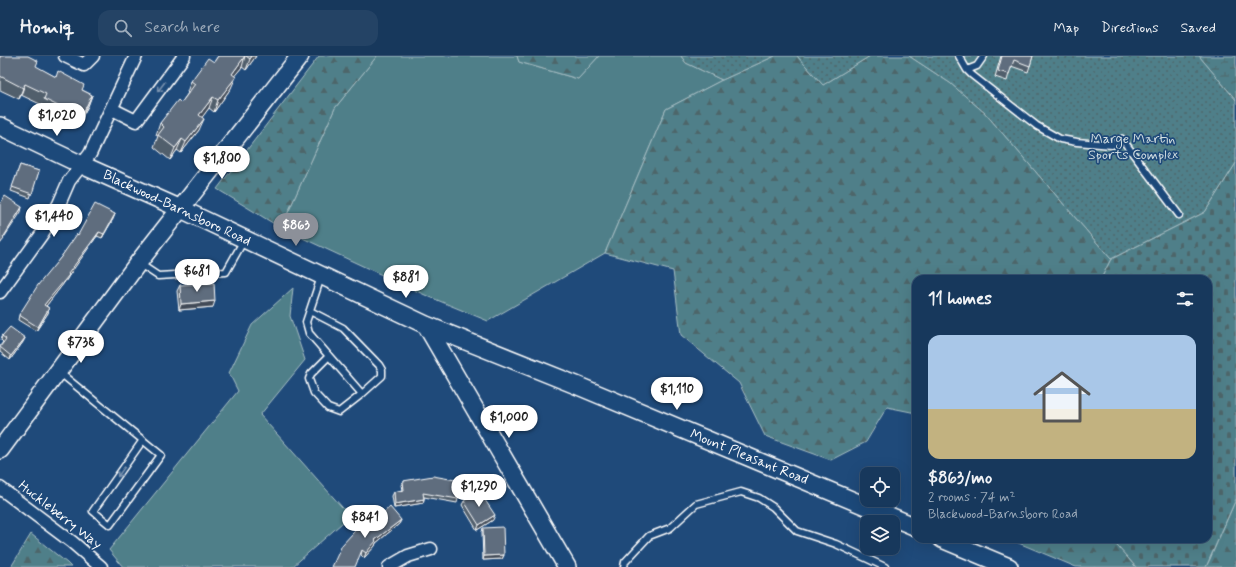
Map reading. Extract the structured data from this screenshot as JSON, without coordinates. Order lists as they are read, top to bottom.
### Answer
{
  "streets": {
    "main road": ["Blackwood-Barnsboro Road", "Mount Pleasant Road"],
    "street": ["Huckleberry Way"]
  },
  "crossings": [
    ["Blackwood-Barnsboro Road", "Mount Pleasant Road"]
  ],
  "parks": ["Marge Martin Sports Complex"],
  "page": {
    "header": "Homiq",
    "search": "Search here",
    "nav": ["Map", "Directions", "Saved"],
    "price": [
      "$1,020",
      "$1,800",
      "$1,440",
      "$863",
      "$681",
      "$881",
      "$738",
      "$1,110",
      "$1,000",
      "$1,290",
      "$841"
    ],
    "heading": "11 homes",
    "list": [
      {
        "name": "$863/mo",
        "note": "2 rooms · 74 m² · Blackwood-Barnsboro Road"
      }
    ]
  }
}
